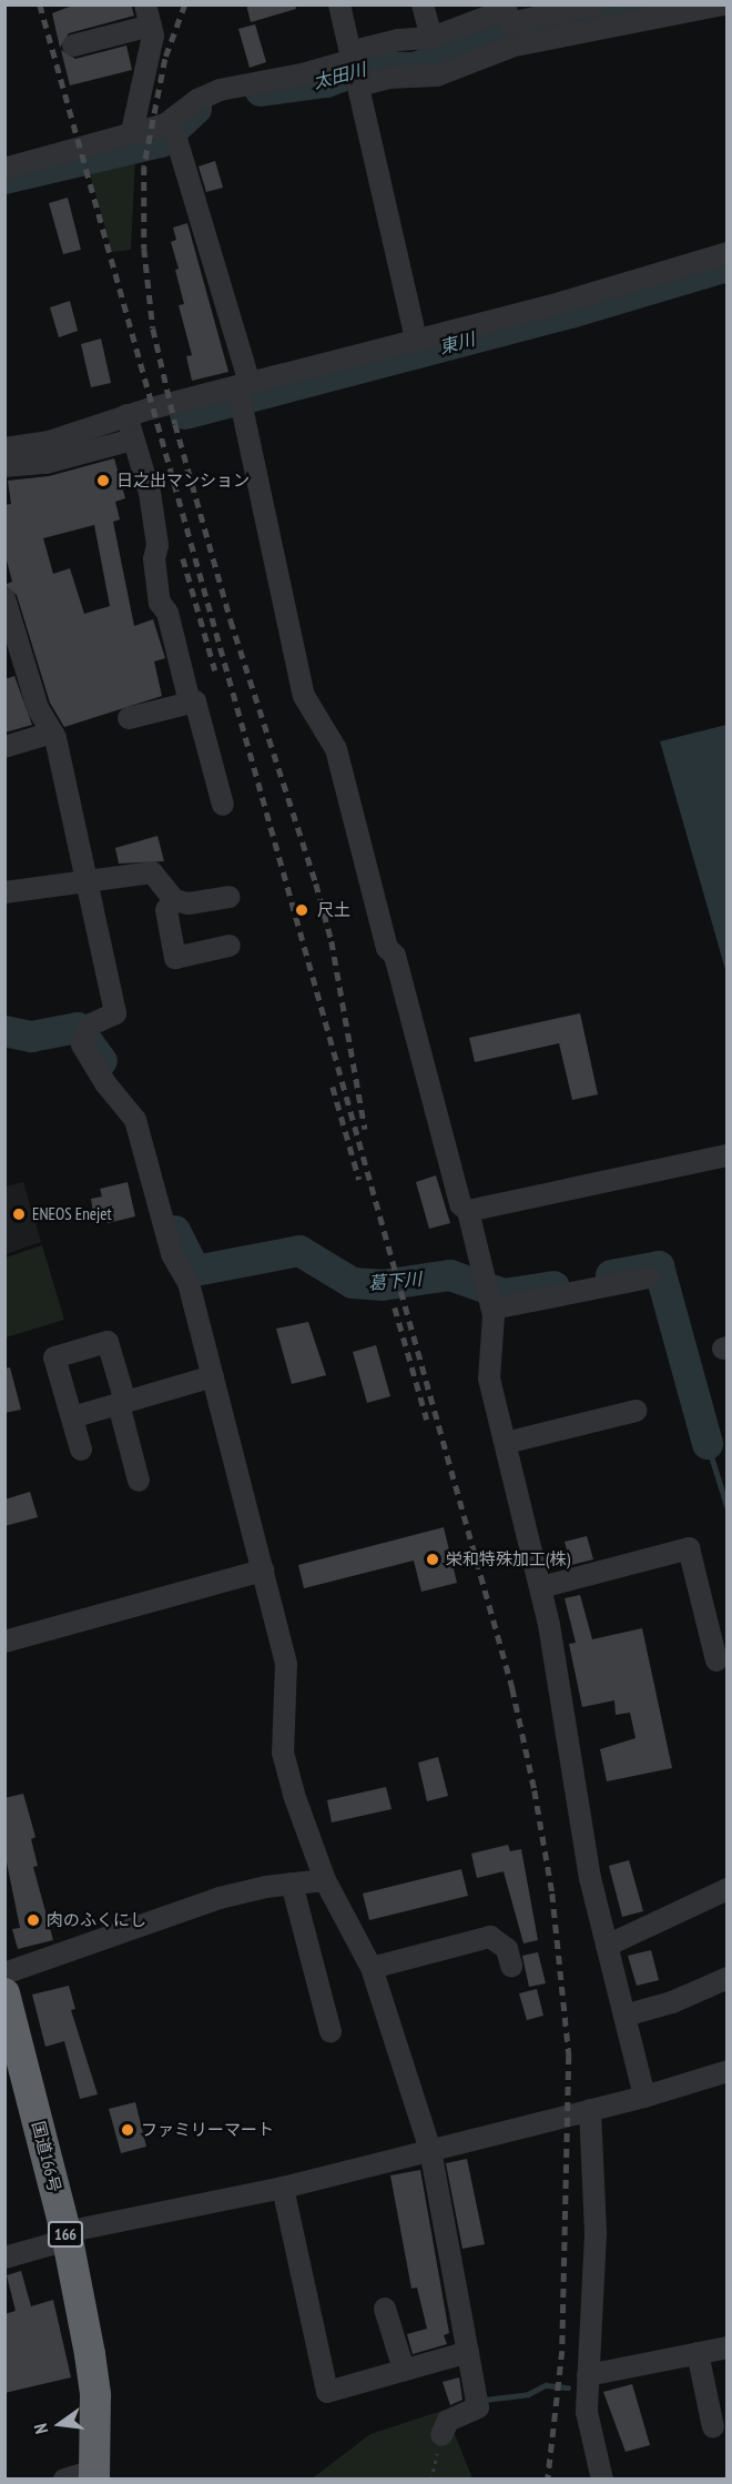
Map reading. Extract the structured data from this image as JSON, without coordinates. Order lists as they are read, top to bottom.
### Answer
{
  "streets": {
    "highway": ["国道166号", "166"]
  },
  "water": ["太田川", "東川", "葛下川"],
  "places": [
    "日之出マンション",
    "尺土",
    "ENEOS Enejet",
    "栄和特殊加工(株)",
    "肉のふくにし",
    "ファミリーマート"
  ],
  "north": "left"
}
